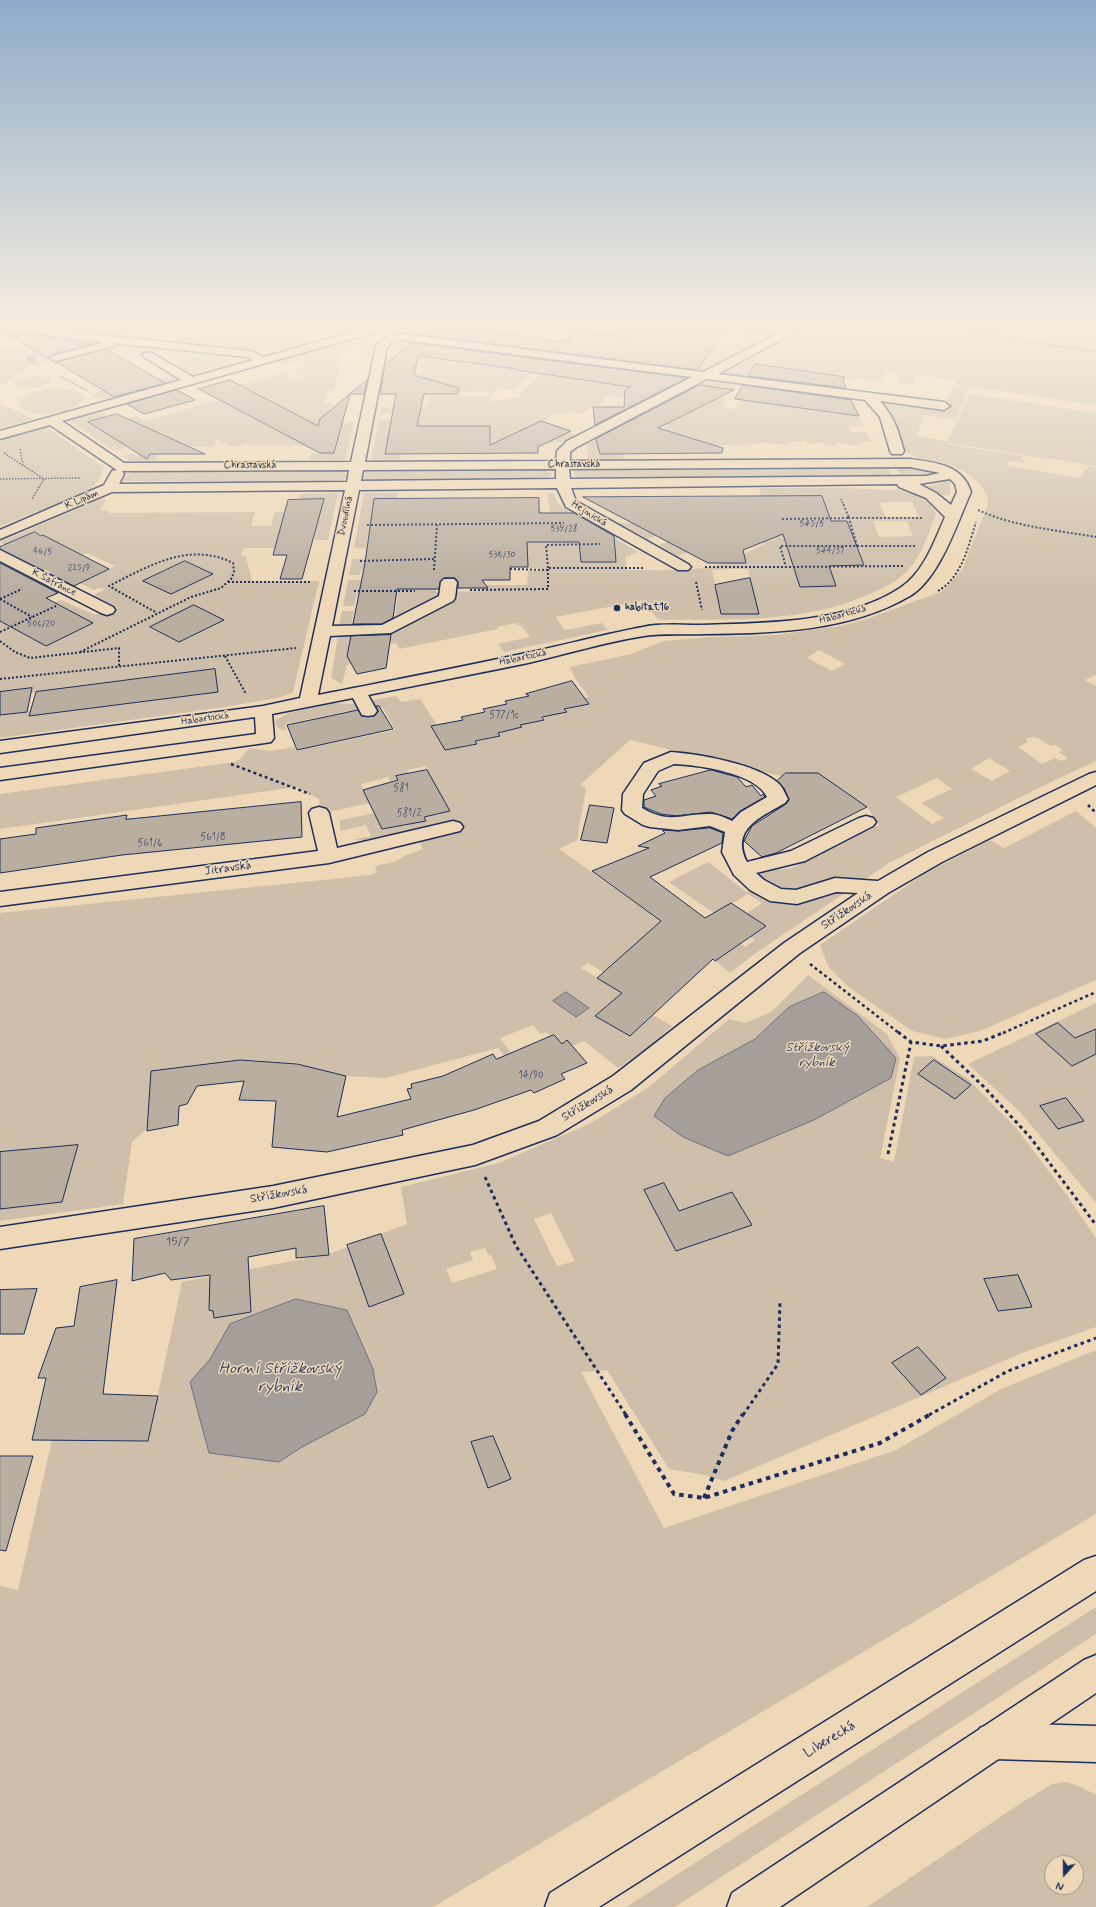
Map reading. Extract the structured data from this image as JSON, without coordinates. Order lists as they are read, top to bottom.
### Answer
{
  "streets": {
    "main road": [
      "Chrastavská",
      "K Lipám",
      "Hejnická",
      "Dvoudílná",
      "K Šafránce",
      "Habartická",
      "Jitravská",
      "Střížkovská",
      "Liberecká"
    ]
  },
  "crossings": [
    ["Chrastavská", "K Lipám"],
    ["Chrastavská", "Hejnická"],
    ["Chrastavská", "Dvoudílná"],
    ["Chrastavská", "Habartická"],
    ["Dvoudílná", "Habartická"]
  ],
  "water": ["Střížkovský rybník", "Horní Střížkovský rybník"],
  "places": ["habitat16"],
  "house_numbers": [
    "545/5",
    "539/28",
    "544/37",
    "46/5",
    "538/30",
    "225/9",
    "506/20",
    "577/1c",
    "581",
    "581/2",
    "561/8",
    "561/6",
    "14/90",
    "15/7"
  ],
  "north": "bottom"
}
